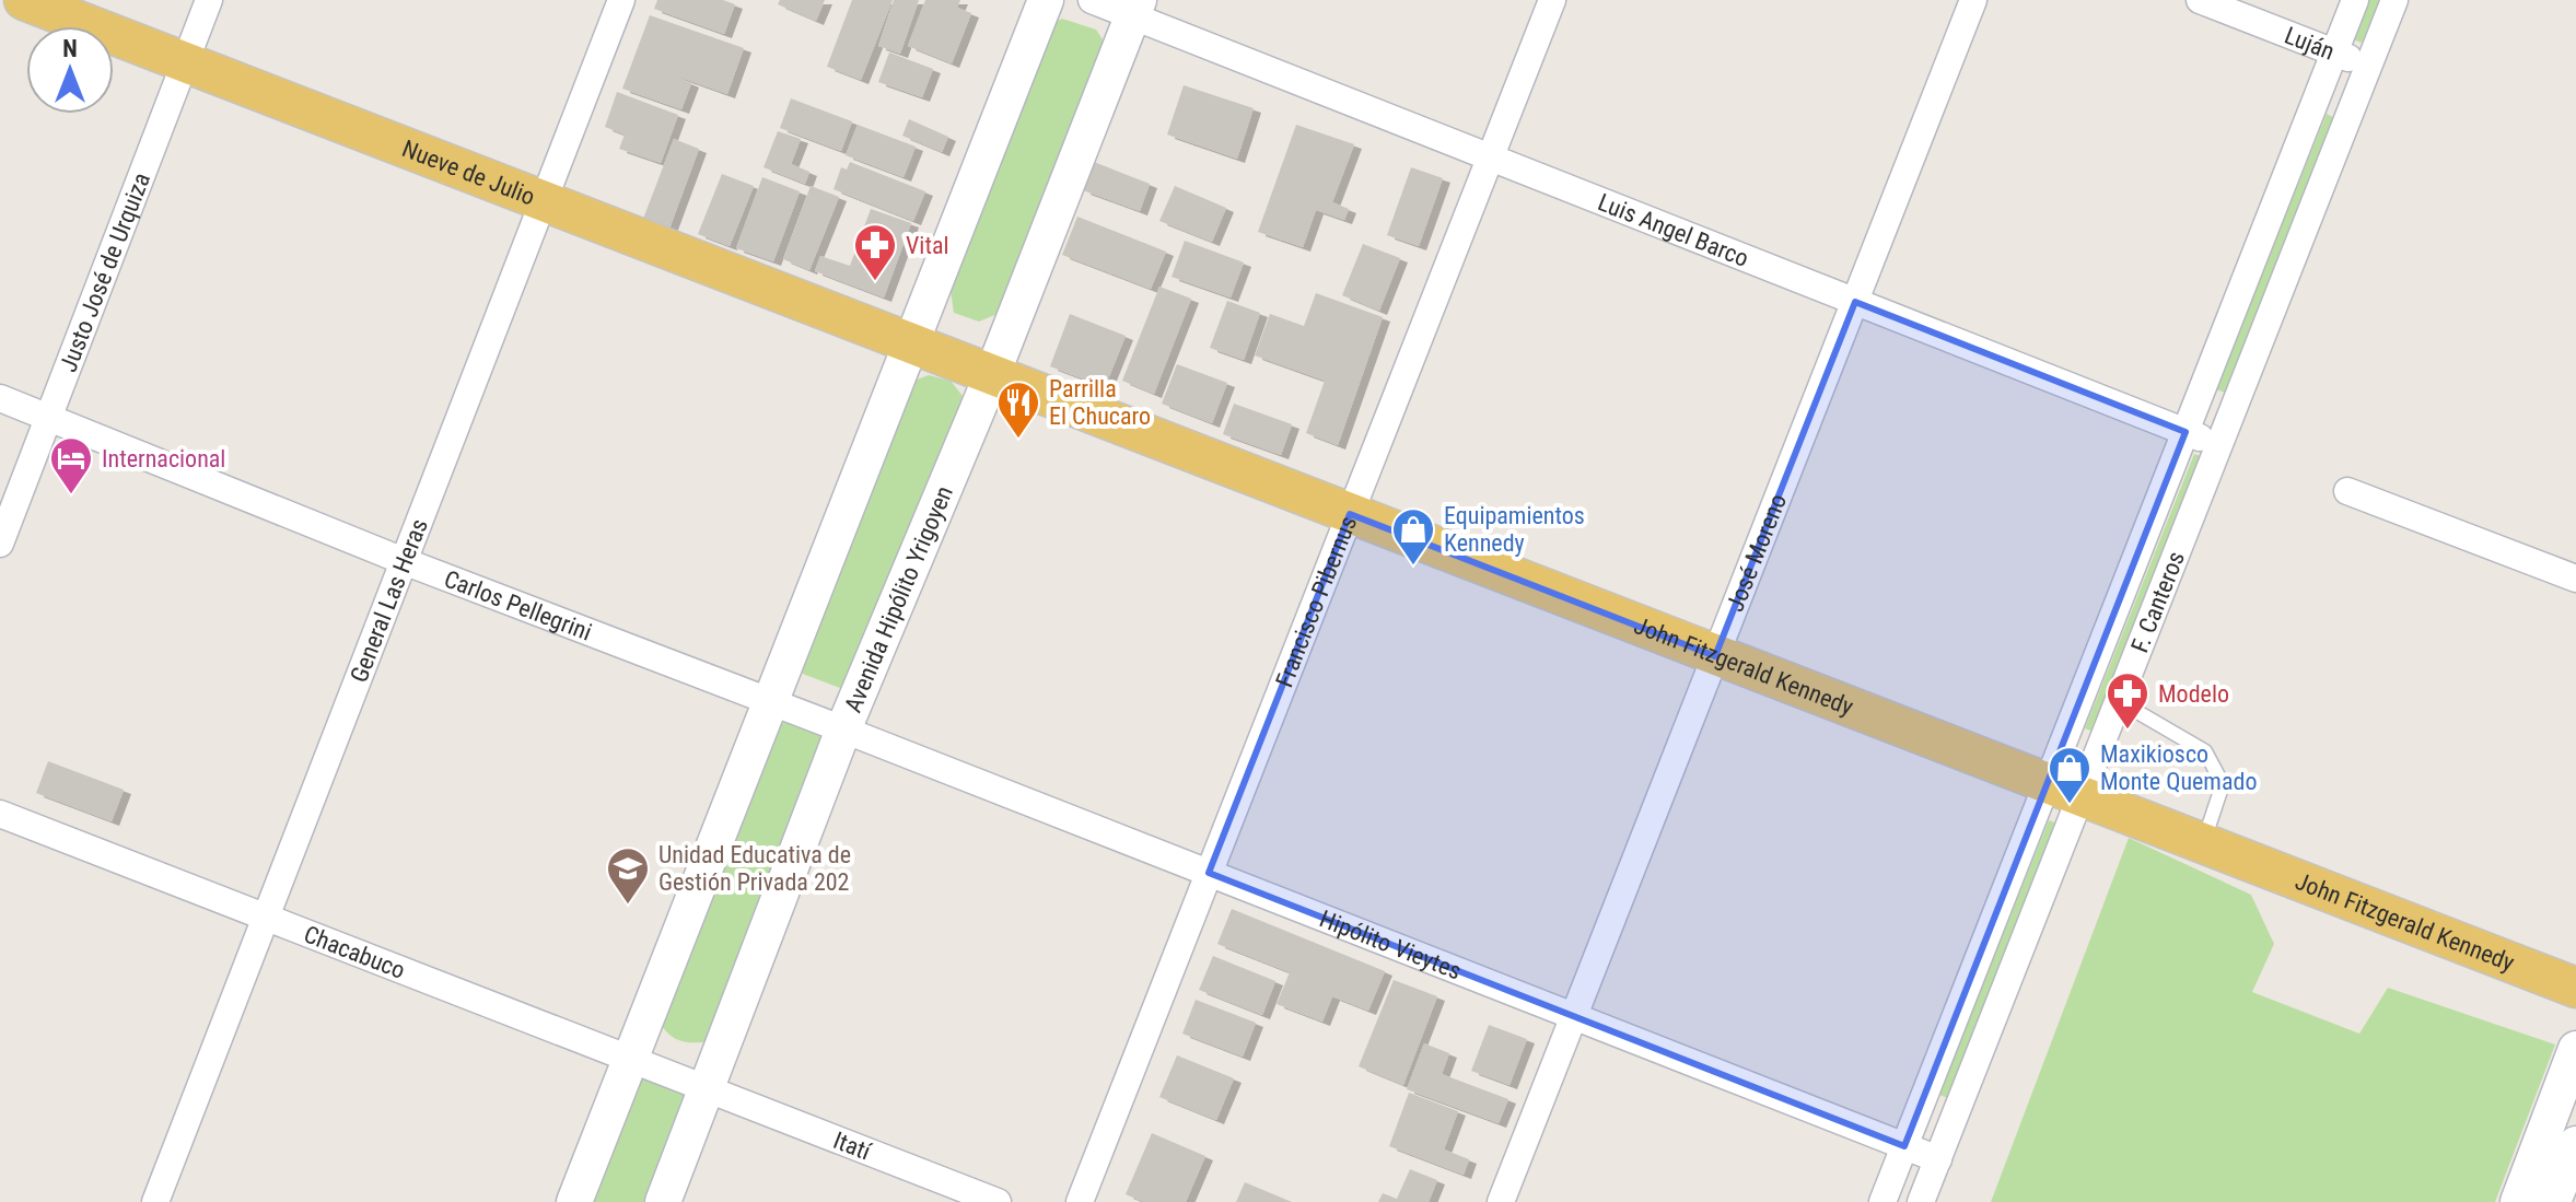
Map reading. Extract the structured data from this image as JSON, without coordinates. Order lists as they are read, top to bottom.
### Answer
{
  "streets": {
    "main road": ["Nueve de Julio", "Avenida Hipólito Yrigoyen", "John Fitzgerald Kennedy"],
    "street": [
      "Luján",
      "Luis Angel Barco",
      "Justo José de Urquiza",
      "José Moreno",
      "General Las Heras",
      "F. Canteros",
      "Francisco Pibernus",
      "Carlos Pellegrini",
      "Hipólito Vieytes",
      "Chacabuco",
      "Itatí"
    ]
  },
  "crossings": [
    ["Luján", "F. Canteros"],
    ["Nueve de Julio", "Justo José de Urquiza"],
    ["Nueve de Julio", "General Las Heras"],
    ["Nueve de Julio", "John Fitzgerald Kennedy"],
    ["Luis Angel Barco", "José Moreno"],
    ["Luis Angel Barco", "Avenida Hipólito Yrigoyen"],
    ["Luis Angel Barco", "F. Canteros"],
    ["Luis Angel Barco", "Francisco Pibernus"],
    ["Justo José de Urquiza", "Carlos Pellegrini"],
    ["José Moreno", "John Fitzgerald Kennedy"],
    ["José Moreno", "Hipólito Vieytes"],
    ["Avenida Hipólito Yrigoyen", "Carlos Pellegrini"],
    ["Avenida Hipólito Yrigoyen", "John Fitzgerald Kennedy"],
    ["Avenida Hipólito Yrigoyen", "Hipólito Vieytes"],
    ["Avenida Hipólito Yrigoyen", "Chacabuco"],
    ["Avenida Hipólito Yrigoyen", "Itatí"],
    ["General Las Heras", "Carlos Pellegrini"],
    ["General Las Heras", "Chacabuco"],
    ["F. Canteros", "John Fitzgerald Kennedy"],
    ["F. Canteros", "Hipólito Vieytes"],
    ["Francisco Pibernus", "John Fitzgerald Kennedy"],
    ["Francisco Pibernus", "Hipólito Vieytes"],
    ["Carlos Pellegrini", "Hipólito Vieytes"],
    ["Chacabuco", "Itatí"]
  ],
  "places": {
    "pharmacy": ["Vital", "Modelo"],
    "restaurant": ["Parrilla El Chucaro"],
    "hotel": ["Internacional"],
    "shop": ["Equipamientos Kennedy", "Maxikiosco Monte Quemado"],
    "school or university": ["Unidad Educativa de Gestión Privada 202"]
  },
  "north": "top"
}
